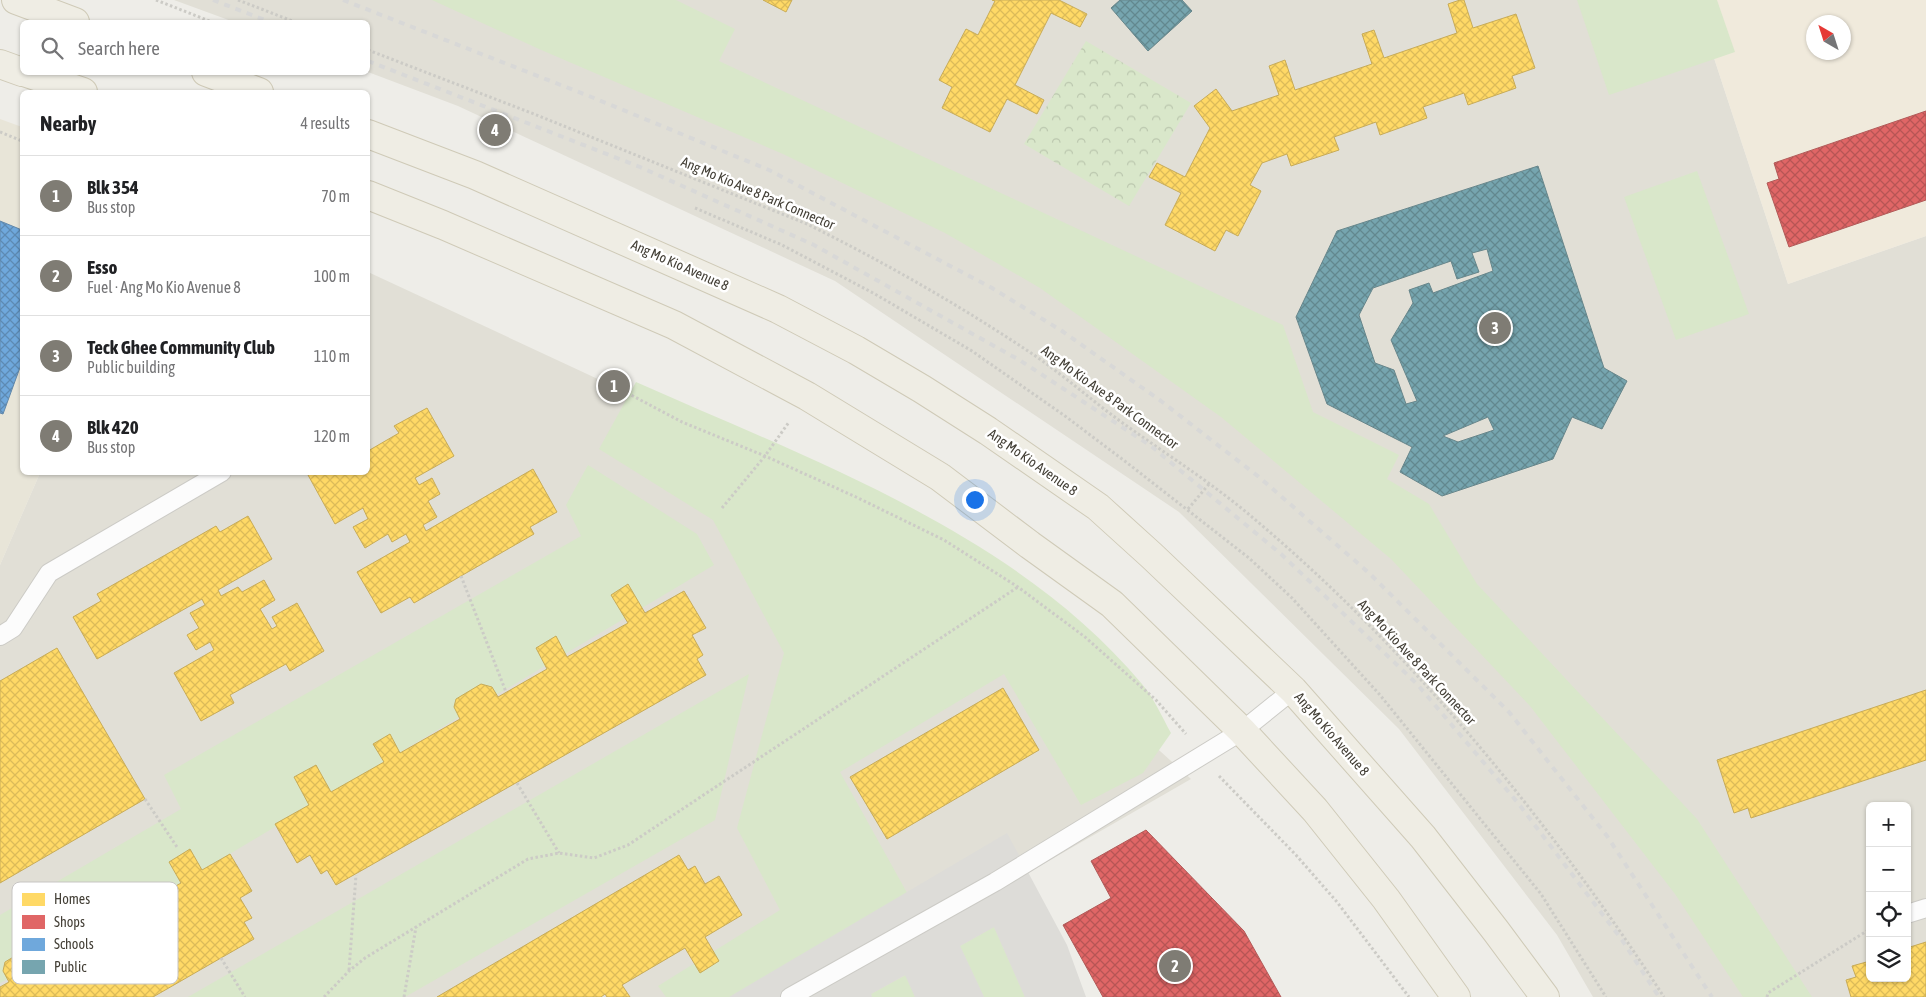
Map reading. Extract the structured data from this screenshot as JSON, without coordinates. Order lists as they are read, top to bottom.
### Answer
{
  "streets": {
    "main road": ["Ang Mo Kio Avenue 8"],
    "path": ["Ang Mo Kio Ave 8 Park Connector"]
  },
  "legend": [
    "Homes",
    "Shops",
    "Schools",
    "Public"
  ],
  "north": "top left",
  "page": {
    "search": "Search here",
    "heading": ["Nearby", "4 results"],
    "pins": [
      "4",
      "3",
      "1",
      "2"
    ],
    "list": [
      {
        "mark": "1",
        "name": "Blk 354",
        "note": "Bus stop",
        "value": "70 m"
      },
      {
        "mark": "2",
        "name": "Esso",
        "note": "Fuel · Ang Mo Kio Avenue 8",
        "value": "100 m"
      },
      {
        "mark": "3",
        "name": "Teck Ghee Community Club",
        "note": "Public building",
        "value": "110 m"
      },
      {
        "mark": "4",
        "name": "Blk 420",
        "note": "Bus stop",
        "value": "120 m"
      }
    ],
    "map_buttons": ["+", "−"]
  }
}
